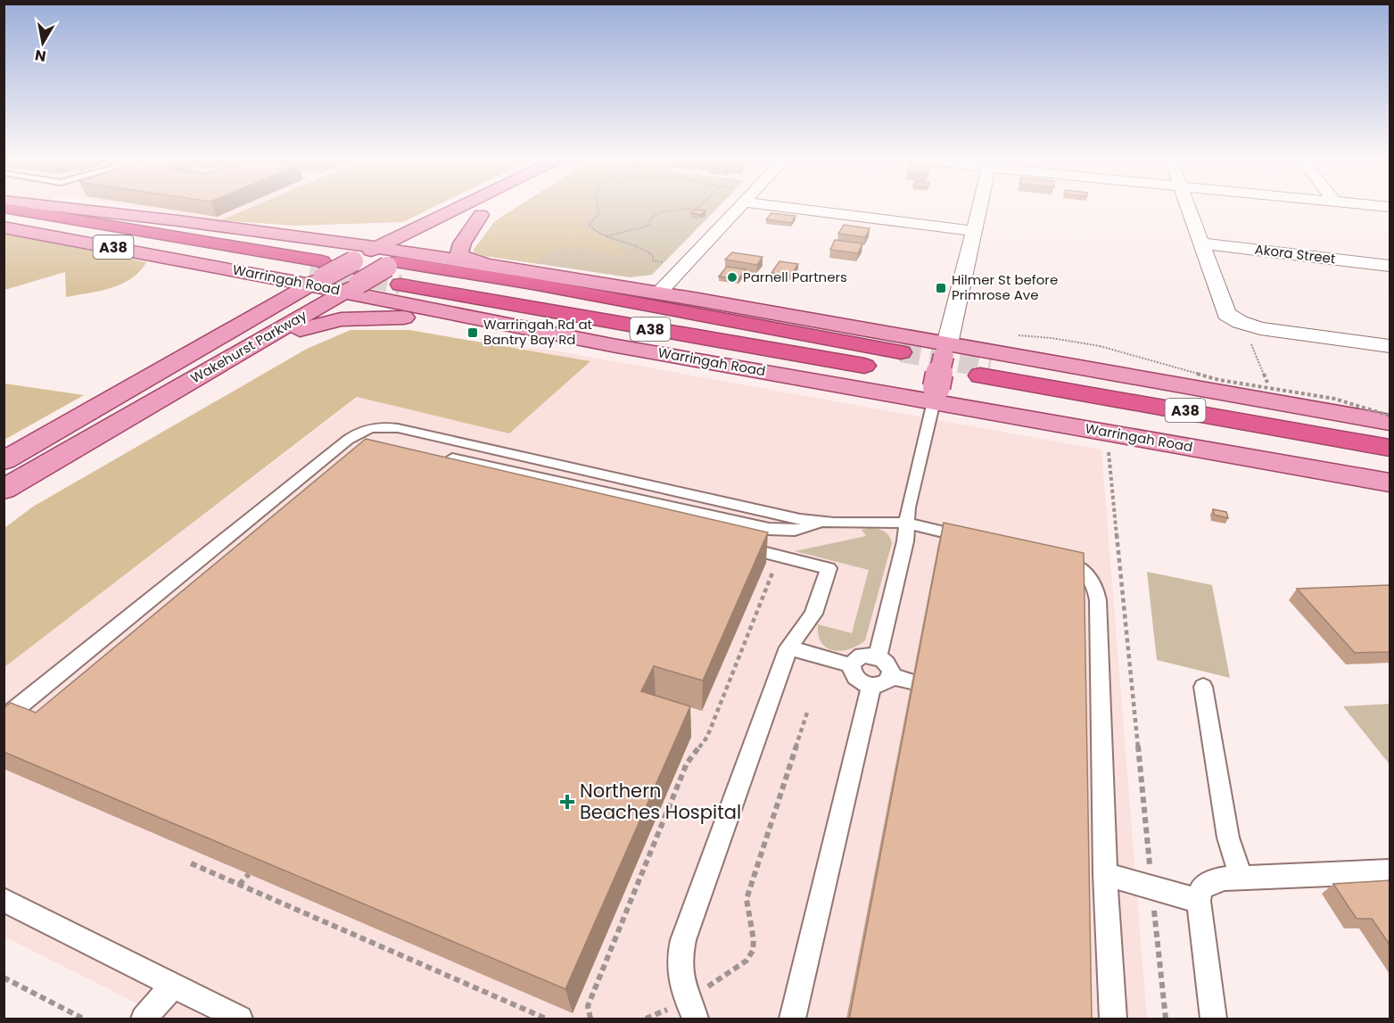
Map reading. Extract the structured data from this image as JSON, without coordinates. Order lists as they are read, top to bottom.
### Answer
{
  "streets": {
    "highway": ["A38", "Warringah Road"],
    "main road": ["Wakehurst Parkway"],
    "street": ["Akora Street"]
  },
  "crossings": [
    ["Warringah Road", "Wakehurst Parkway"]
  ],
  "places": {
    "other": ["Parnell Partners"],
    "transit": ["Hilmer St before Primrose Ave", "Warringah Rd at Bantry Bay Rd"],
    "health": ["Northern Beaches Hospital"]
  },
  "north": "bottom"
}
